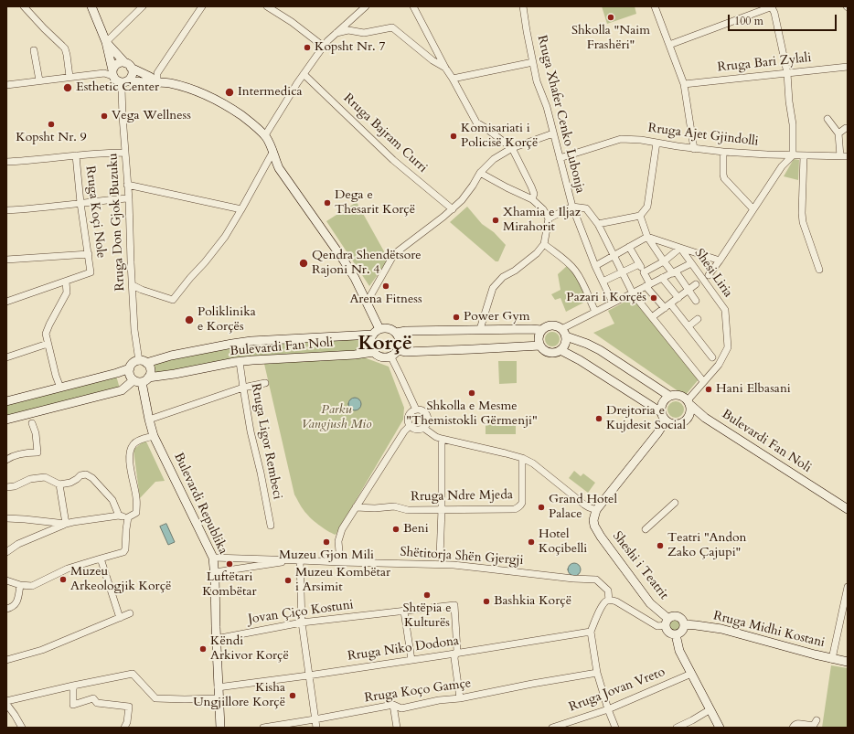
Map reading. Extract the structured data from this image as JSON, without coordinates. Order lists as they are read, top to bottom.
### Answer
{
  "streets": {
    "main road": [
      "Bulevardi Fan Noli",
      "Bulevardi Republika",
      "Sheshi i Teatrit",
      "Rruga Midhi Kostani"
    ],
    "street": [
      "Rruga Bari Zylali",
      "Rruga Xhafer Cenko Lubonja",
      "Rruga Bajram Curri",
      "Rruga Ajet Gjindolli",
      "Rruga Koçi Nole",
      "Rruga Don Gjok Buzuku",
      "Shesi Liria",
      "Rruga Ligor Rembeci",
      "Rruga Ndre Mjeda",
      "Shëtitorja Shën Gjergji",
      "Jovan Çiço Kostuni",
      "Rruga Niko Dodona",
      "Rruga Jovan Vreto",
      "Rruga Koço Gamçe"
    ]
  },
  "crossings": [
    ["Rruga Xhafer Cenko Lubonja", "Rruga Ajet Gjindolli"],
    ["Rruga Don Gjok Buzuku", "Bulevardi Fan Noli"],
    ["Rruga Don Gjok Buzuku", "Bulevardi Republika"],
    ["Shesi Liria", "Bulevardi Fan Noli"],
    ["Bulevardi Fan Noli", "Rruga Ligor Rembeci"],
    ["Bulevardi Fan Noli", "Bulevardi Republika"],
    ["Bulevardi Republika", "Shëtitorja Shën Gjergji"],
    ["Bulevardi Republika", "Jovan Çiço Kostuni"],
    ["Bulevardi Republika", "Rruga Niko Dodona"],
    ["Sheshi i Teatrit", "Rruga Midhi Kostani"],
    ["Jovan Çiço Kostuni", "Rruga Niko Dodona"]
  ],
  "districts": ["Korçë"],
  "parks": ["Parku Vangjush Mio"],
  "places": [
    "Shkolla \"Naim Frashëri\"",
    "Kopsht Nr. 7",
    "Esthetic Center",
    "Intermedica",
    "Vega Wellness",
    "Kopsht Nr. 9",
    "Komisariati i Policisë Korçë",
    "Dega e Thesarit Korçë",
    "Xhamia e Iljaz Mirahorit",
    "Qendra Shendëtsore Rajoni Nr. 4",
    "Arena Fitness",
    "Pazari i Korçës",
    "Power Gym",
    "Poliklinika e Korçës",
    "Hani Elbasani",
    "Shkolla e Mesme \"Themistokli Gërmenji\"",
    "Drejtoria e Kujdesit Social",
    "Grand Hotel Palace",
    "Beni",
    "Muzeu Gjon Mili",
    "Hotel Koçibelli",
    "Teatri \"Andon Zako Çajupi\"",
    "Luftëtari Kombëtar",
    "Muzeu Arkeologjik Korçë",
    "Muzeu Kombëtar i Arsimit",
    "Shtëpia e Kulturës",
    "Bashkia Korçë",
    "Këndi Arkivor Korçë",
    "Kisha Ungjillore Korçë"
  ],
  "scale_bar": "100 m"
}
